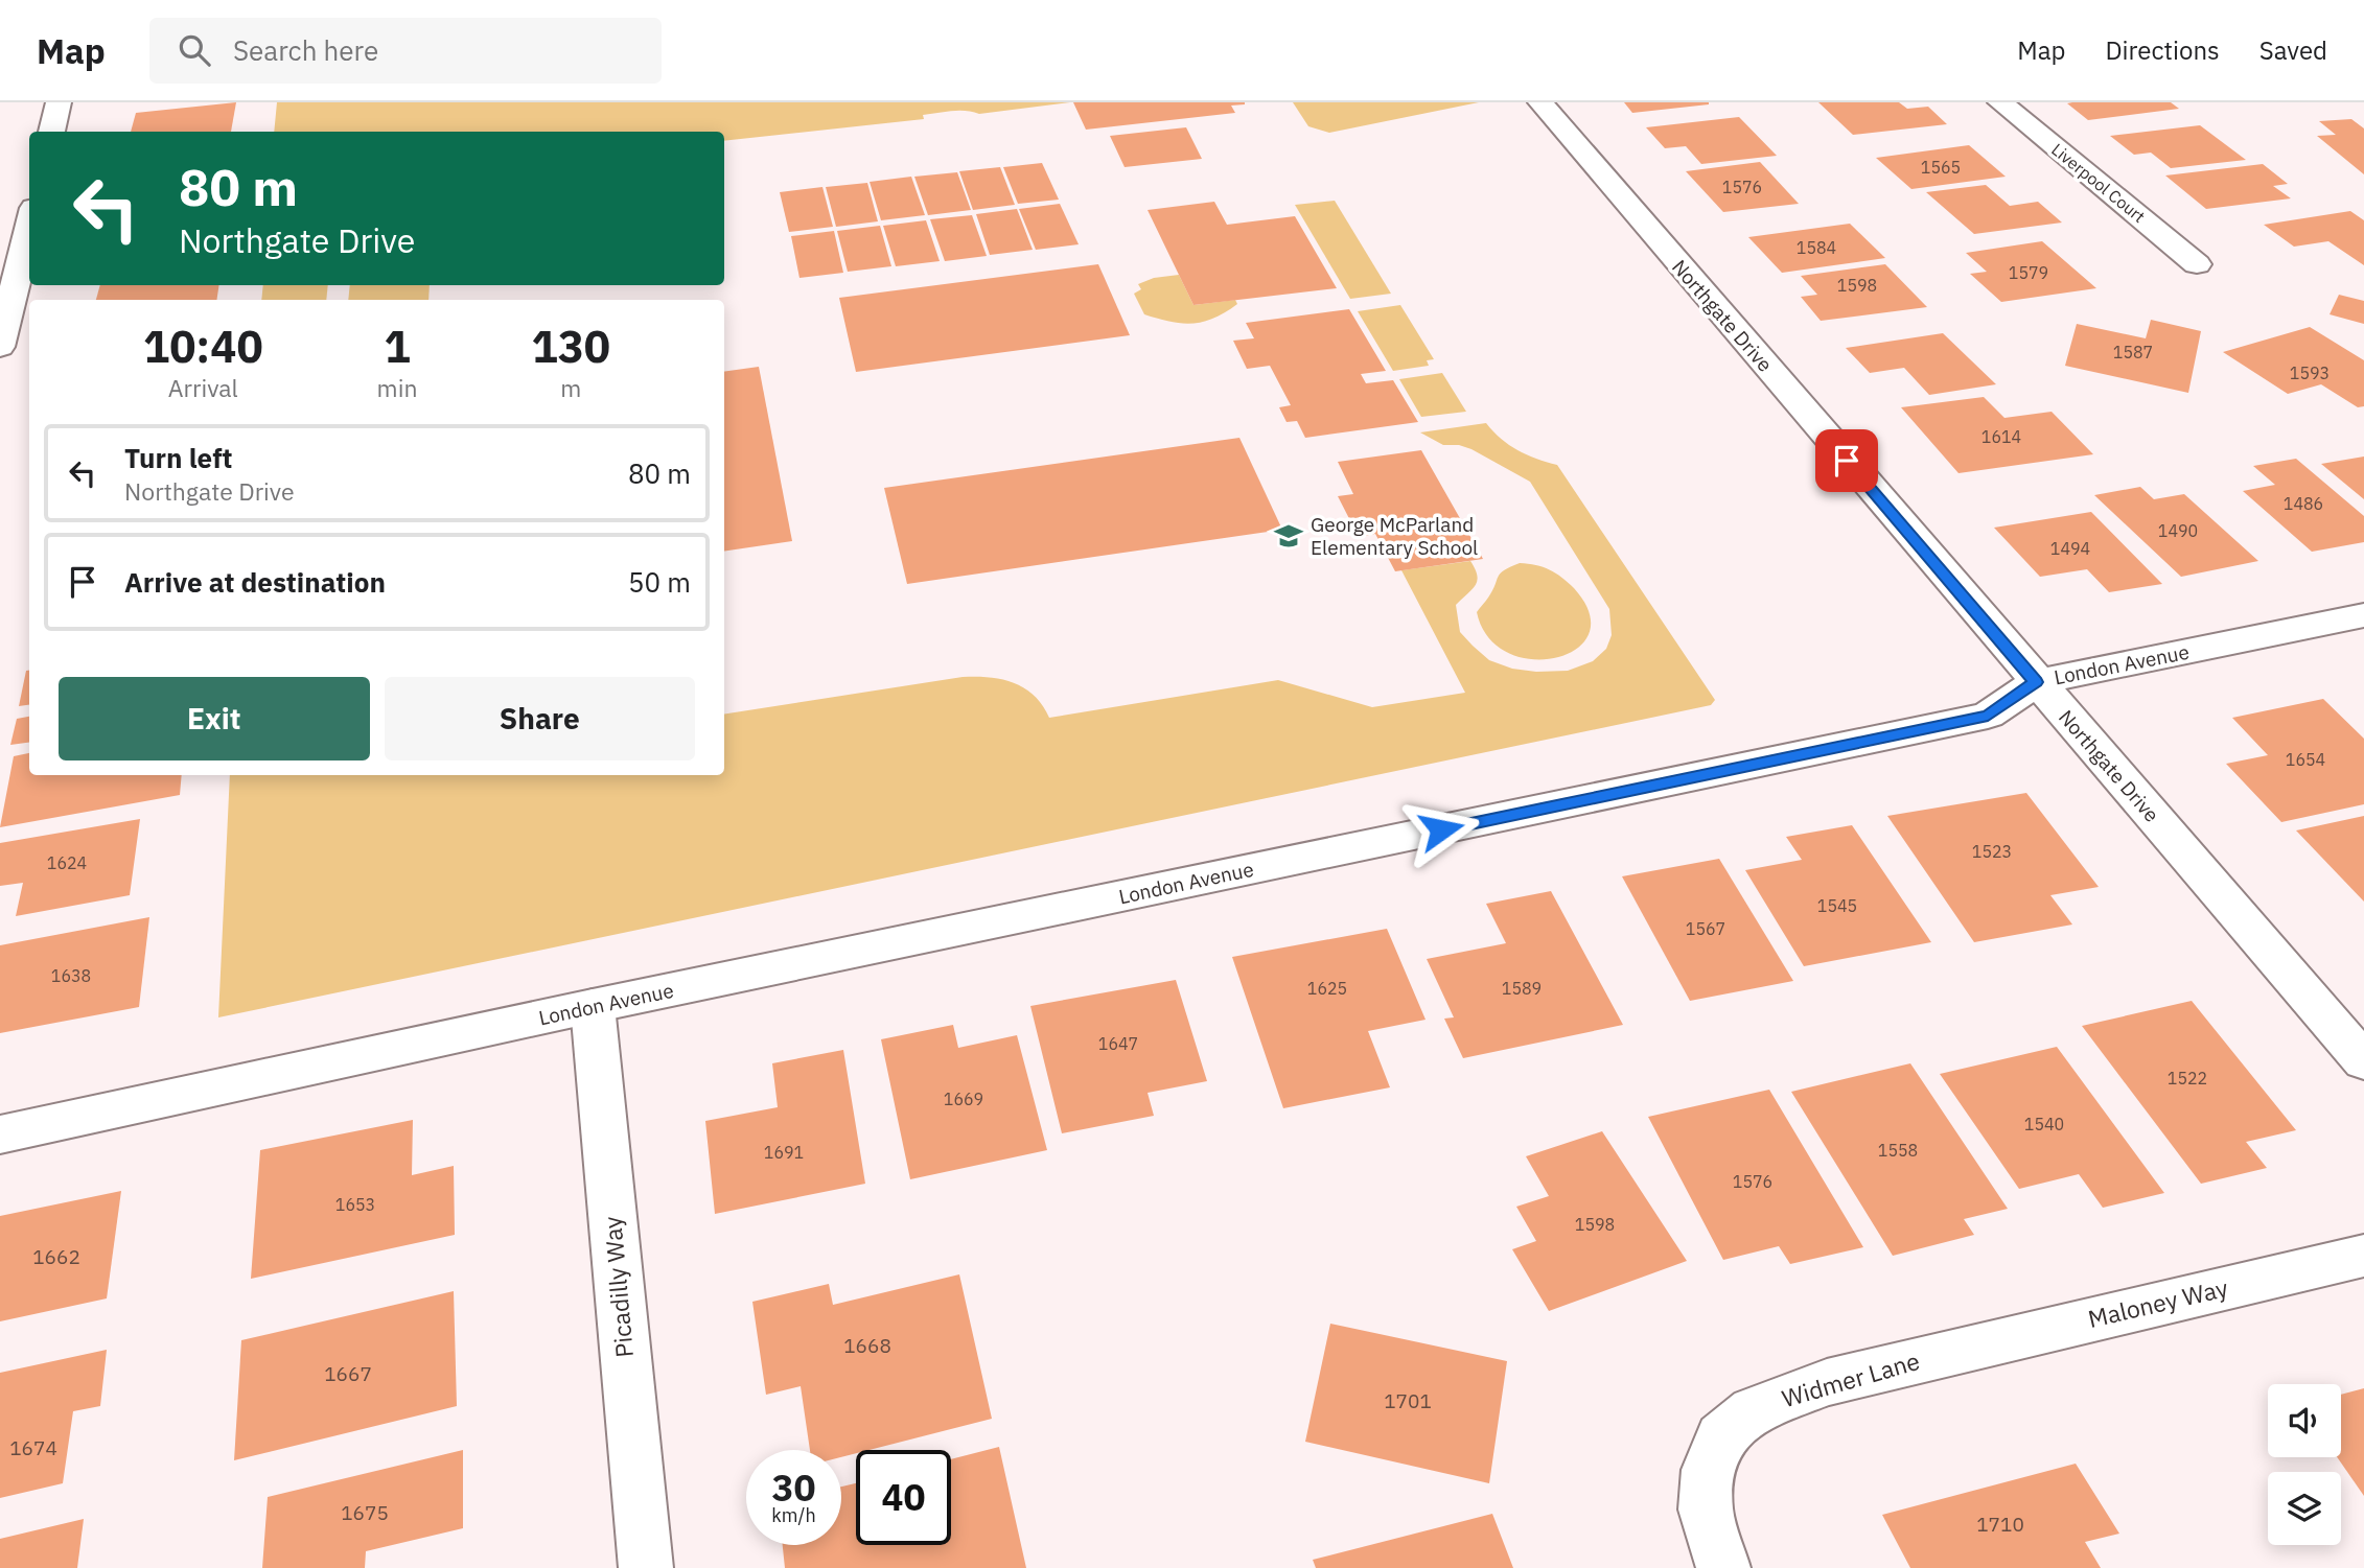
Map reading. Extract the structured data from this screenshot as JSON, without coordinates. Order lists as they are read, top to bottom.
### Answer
{
  "streets": {
    "street": [
      "Liverpool Court",
      "Northgate Drive",
      "London Avenue",
      "Picadilly Way",
      "Maloney Way",
      "Widmer Lane"
    ]
  },
  "crossings": [
    ["Northgate Drive", "London Avenue"],
    ["London Avenue", "Picadilly Way"],
    ["Maloney Way", "Widmer Lane"]
  ],
  "places": {
    "school or university": ["George McParland Elementary School"]
  },
  "house_numbers": [
    "1565",
    "1576",
    "1584",
    "1579",
    "1598",
    "1587",
    "1593",
    "1614",
    "1486",
    "1490",
    "1494",
    "1654",
    "1523",
    "1624",
    "1545",
    "1567",
    "1638",
    "1625",
    "1589",
    "1647",
    "1522",
    "1669",
    "1540",
    "1558",
    "1691",
    "1576",
    "1653",
    "1598",
    "1662",
    "1668",
    "1667",
    "1701",
    "1674",
    "1675",
    "1710"
  ],
  "page": {
    "header": "Map",
    "search": "Search here",
    "nav": ["Map", "Directions", "Saved"],
    "turn": ["80 m", "Northgate Drive"],
    "eta": [
      "10:40",
      "Arrival",
      "1",
      "min",
      "130",
      "m"
    ],
    "list": [
      {
        "name": "Turn left",
        "note": "Northgate Drive",
        "value": "80 m"
      },
      {
        "name": "Arrive at destination",
        "value": "50 m"
      }
    ],
    "buttons": ["Exit", "Share"],
    "speed": "30 km/h",
    "limit": "40"
  }
}
